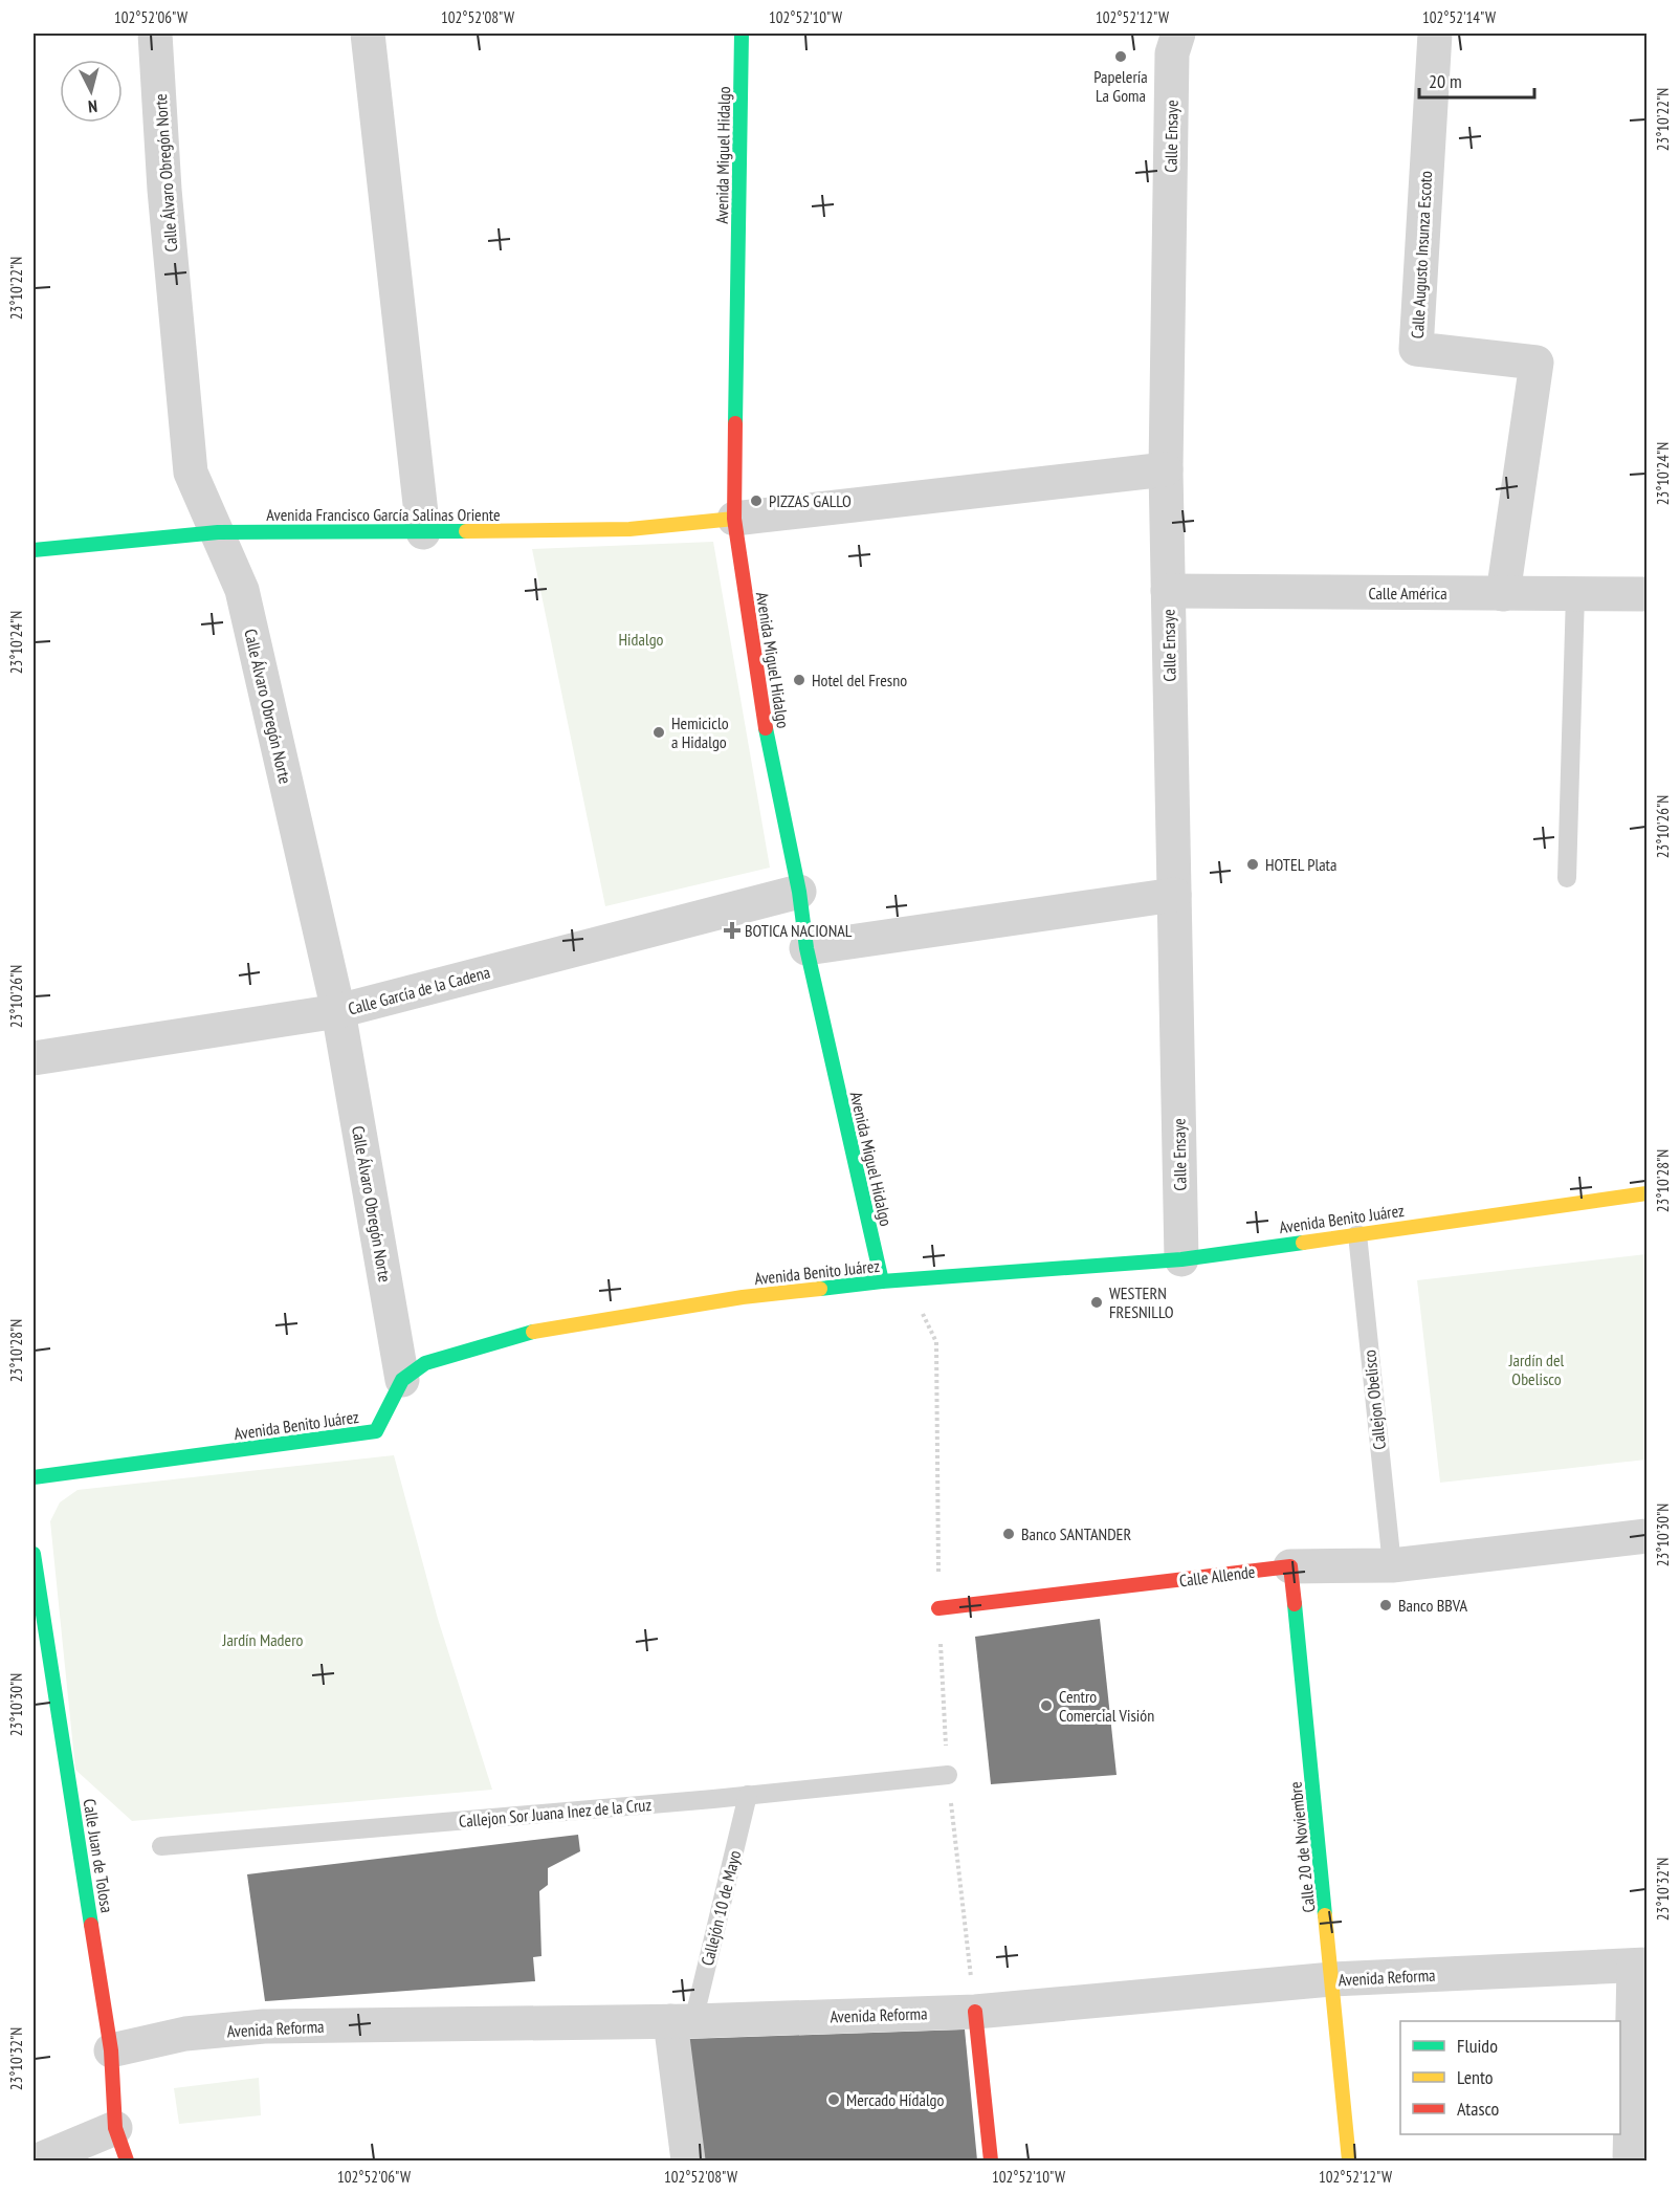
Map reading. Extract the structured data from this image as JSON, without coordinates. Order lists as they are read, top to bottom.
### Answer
{
  "streets": {
    "street": [
      "Calle Ensaye",
      "Avenida Miguel Hidalgo",
      "Calle Álvaro Obregón Norte",
      "Calle Augusto Insunza Escoto",
      "Avenida Francisco García Salinas Oriente",
      "Calle América",
      "Calle García de la Cadena",
      "Avenida Benito Juárez",
      "Calle Allende",
      "Calle 20 de Noviembre",
      "Calle Juan de Tolosa",
      "Avenida Reforma"
    ],
    "lane": ["Callejon Obelisco", "Callejon Sor Juana Inez de la Cruz", "Callejón 10 de Mayo"]
  },
  "crossings": [
    ["Calle Ensaye", "Calle América"],
    ["Calle Ensaye", "Avenida Benito Juárez"],
    ["Avenida Miguel Hidalgo", "Avenida Francisco García Salinas Oriente"],
    ["Avenida Miguel Hidalgo", "Calle García de la Cadena"],
    ["Avenida Miguel Hidalgo", "Avenida Benito Juárez"],
    ["Calle Álvaro Obregón Norte", "Avenida Francisco García Salinas Oriente"],
    ["Calle Álvaro Obregón Norte", "Calle García de la Cadena"],
    ["Calle Álvaro Obregón Norte", "Avenida Benito Juárez"],
    ["Calle Augusto Insunza Escoto", "Calle América"],
    ["Avenida Benito Juárez", "Callejon Obelisco"],
    ["Callejon Obelisco", "Calle Allende"],
    ["Calle Allende", "Calle 20 de Noviembre"],
    ["Callejon Sor Juana Inez de la Cruz", "Callejón 10 de Mayo"],
    ["Calle 20 de Noviembre", "Avenida Reforma"],
    ["Calle Juan de Tolosa", "Avenida Reforma"],
    ["Callejón 10 de Mayo", "Avenida Reforma"]
  ],
  "parks": ["Hidalgo", "Jardín del Obelisco", "Jardín Madero"],
  "places": {
    "other": [
      "Papelería La Goma",
      "PIZZAS GALLO",
      "Hotel del Fresno",
      "Hemiciclo a Hidalgo",
      "HOTEL Plata",
      "WESTERN FRESNILLO",
      "Banco SANTANDER",
      "Banco BBVA",
      "Centro Comercial Visión",
      "Mercado Hidalgo"
    ],
    "health": ["BOTICA NACIONAL"]
  },
  "legend": ["Fluido", "Lento", "Atasco"],
  "scale_bar": "20 m",
  "north": "bottom",
  "coordinates": [
    "102°52'06\"W",
    "102°52'08\"W",
    "102°52'10\"W",
    "102°52'12\"W",
    "102°52'14\"W",
    "23°10'22\"N",
    "23°10'24\"N",
    "23°10'26\"N",
    "23°10'28\"N",
    "23°10'30\"N",
    "23°10'32\"N"
  ]
}
